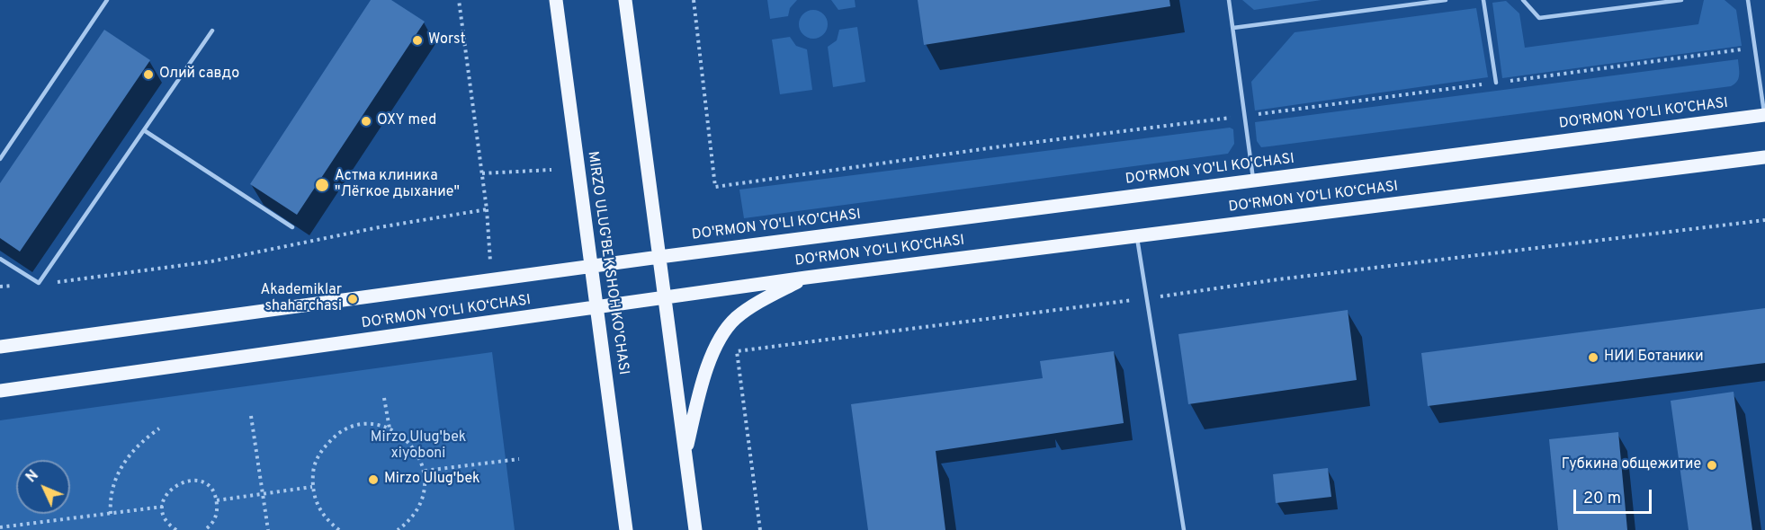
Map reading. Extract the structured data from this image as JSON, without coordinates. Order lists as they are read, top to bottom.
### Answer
{
  "streets": {
    "main road": ["DO'RMON YO'LI KO'CHASI", "DO‘RMON YO‘LI KO‘CHASI", "MIRZO ULUG'BEK SHOH KO'CHASI"]
  },
  "crossings": [
    ["DO'RMON YO'LI KO'CHASI", "DO‘RMON YO‘LI KO‘CHASI"],
    ["DO‘RMON YO‘LI KO‘CHASI", "MIRZO ULUG'BEK SHOH KO'CHASI"]
  ],
  "parks": ["Mirzo Ulug'bek xiyoboni"],
  "places": [
    "Worst",
    "Олий савдо",
    "OXY med",
    "Астма клиника \"Лёгкое дыхание\"",
    "Akademiklar shaharchasi",
    "НИИ Ботаники",
    "Губкина общежитие",
    "Mirzo Ulug'bek"
  ],
  "scale_bar": "20 m",
  "north": "top left"
}
